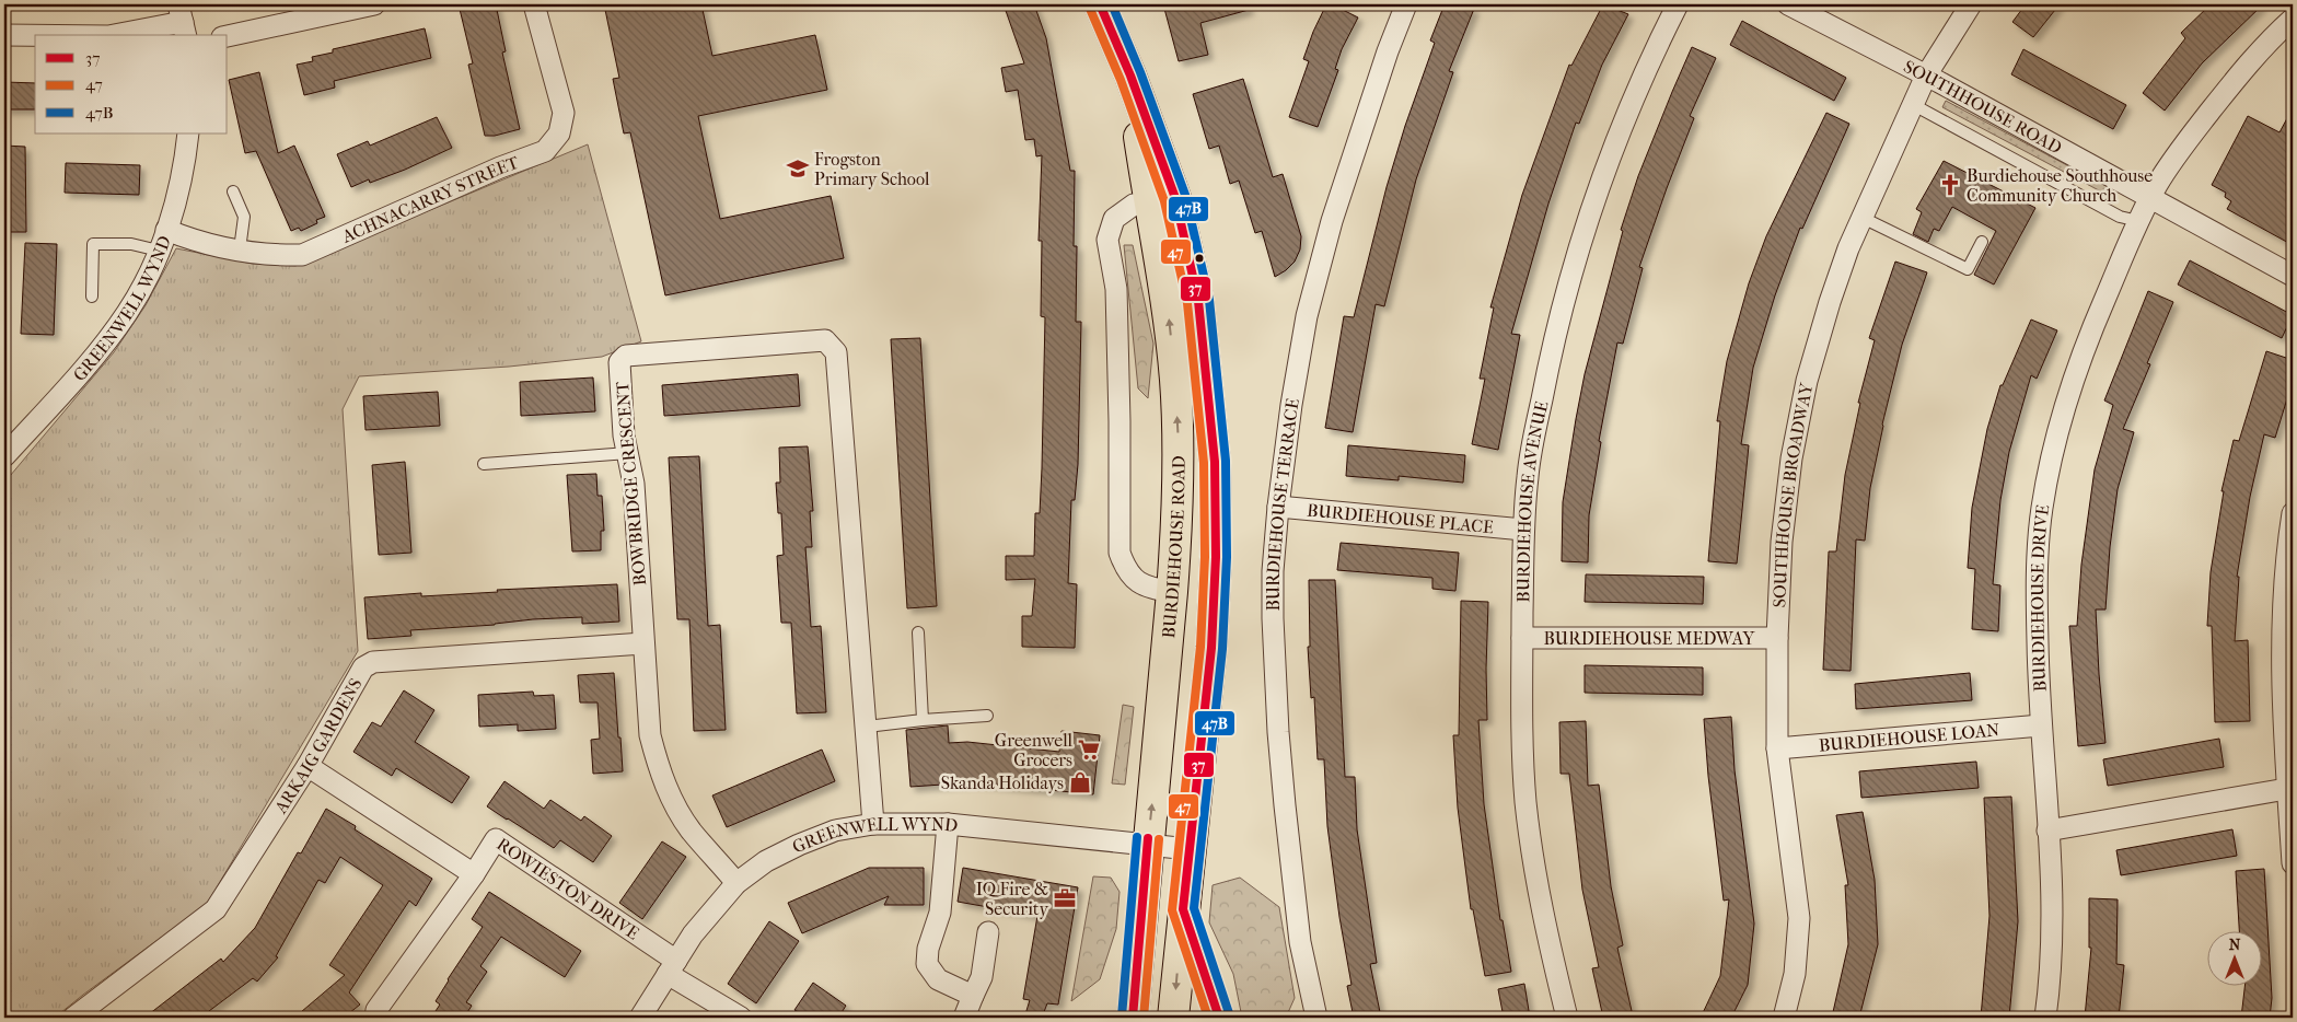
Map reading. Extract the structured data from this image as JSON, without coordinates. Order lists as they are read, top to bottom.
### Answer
{
  "streets": {
    "main road": ["BURDIEHOUSE ROAD"],
    "street": [
      "SOUTHHOUSE ROAD",
      "ACHNACARRY STREET",
      "GREENWELL WYND",
      "BOWBRIDGE CRESCENT",
      "SOUTHHOUSE BROADWAY",
      "BURDIEHOUSE AVENUE",
      "BURDIEHOUSE TERRACE",
      "BURDIEHOUSE PLACE",
      "BURDIEHOUSE DRIVE",
      "BURDIEHOUSE MEDWAY",
      "BURDIEHOUSE LOAN",
      "ARKAIG GARDENS",
      "ROWIESTON DRIVE"
    ]
  },
  "crossings": [
    ["SOUTHHOUSE ROAD", "SOUTHHOUSE BROADWAY"],
    ["SOUTHHOUSE ROAD", "BURDIEHOUSE DRIVE"],
    ["ACHNACARRY STREET", "GREENWELL WYND"],
    ["GREENWELL WYND", "BOWBRIDGE CRESCENT"],
    ["GREENWELL WYND", "BURDIEHOUSE ROAD"],
    ["GREENWELL WYND", "ROWIESTON DRIVE"],
    ["BOWBRIDGE CRESCENT", "ARKAIG GARDENS"],
    ["SOUTHHOUSE BROADWAY", "BURDIEHOUSE MEDWAY"],
    ["SOUTHHOUSE BROADWAY", "BURDIEHOUSE LOAN"],
    ["BURDIEHOUSE AVENUE", "BURDIEHOUSE PLACE"],
    ["BURDIEHOUSE AVENUE", "BURDIEHOUSE MEDWAY"],
    ["BURDIEHOUSE TERRACE", "BURDIEHOUSE PLACE"],
    ["BURDIEHOUSE DRIVE", "BURDIEHOUSE LOAN"],
    ["ARKAIG GARDENS", "ROWIESTON DRIVE"]
  ],
  "places": {
    "school or university": ["Frogston Primary School"],
    "church": ["Burdiehouse Southhouse Community Church"],
    "supermarket": ["Greenwell Grocers"],
    "shop": ["Skanda Holidays"],
    "office": ["IQ Fire & Security"]
  },
  "lines": ["transit line 37", "transit line 47B", "transit line 47"],
  "legend": ["37", "47", "47B"],
  "north": "top"
}
